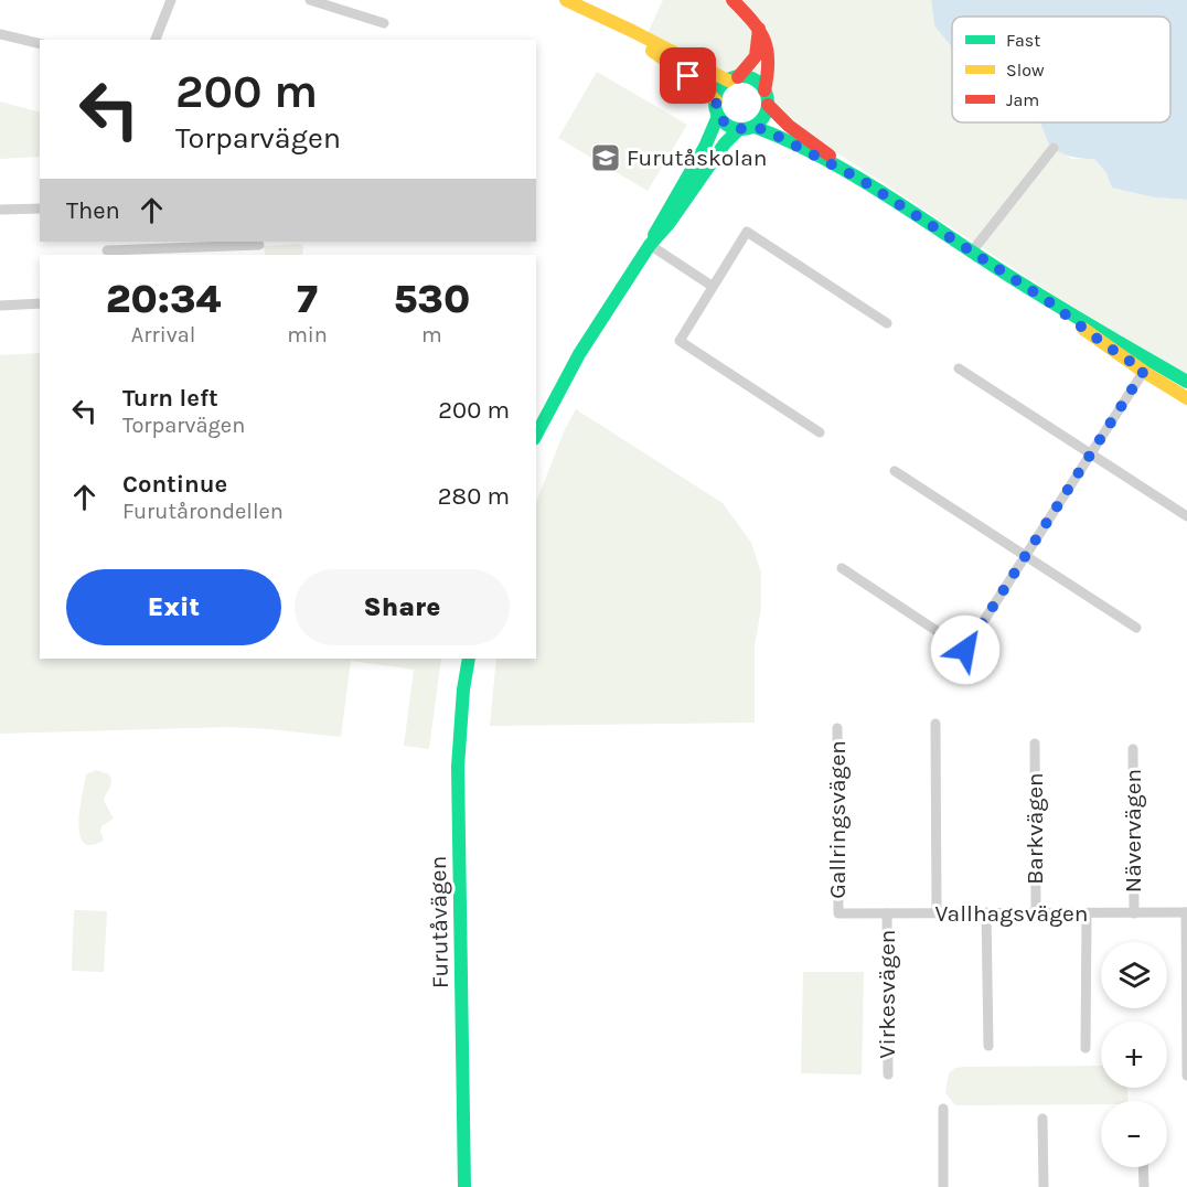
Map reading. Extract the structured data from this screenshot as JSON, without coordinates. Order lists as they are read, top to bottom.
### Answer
{
  "streets": {
    "street": [
      "Gallringsvägen",
      "Barkvägen",
      "Nävervägen",
      "Vallhagsvägen",
      "Furutåvägen",
      "Virkesvägen"
    ]
  },
  "crossings": [
    ["Gallringsvägen", "Vallhagsvägen"],
    ["Barkvägen", "Vallhagsvägen"],
    ["Nävervägen", "Vallhagsvägen"],
    ["Vallhagsvägen", "Virkesvägen"]
  ],
  "places": {
    "school or university": ["Furutåskolan"]
  },
  "legend": ["Fast", "Slow", "Jam"],
  "page": {
    "turn": ["200 m", "Torparvägen"],
    "then": "Then",
    "eta": [
      "20:34",
      "Arrival",
      "7",
      "min",
      "530",
      "m"
    ],
    "list": [
      {
        "name": "Turn left",
        "note": "Torparvägen",
        "value": "200 m"
      },
      {
        "name": "Continue",
        "note": "Furutårondellen",
        "value": "280 m"
      }
    ],
    "buttons": ["Exit", "Share"],
    "map_buttons": ["+", "−"]
  }
}
